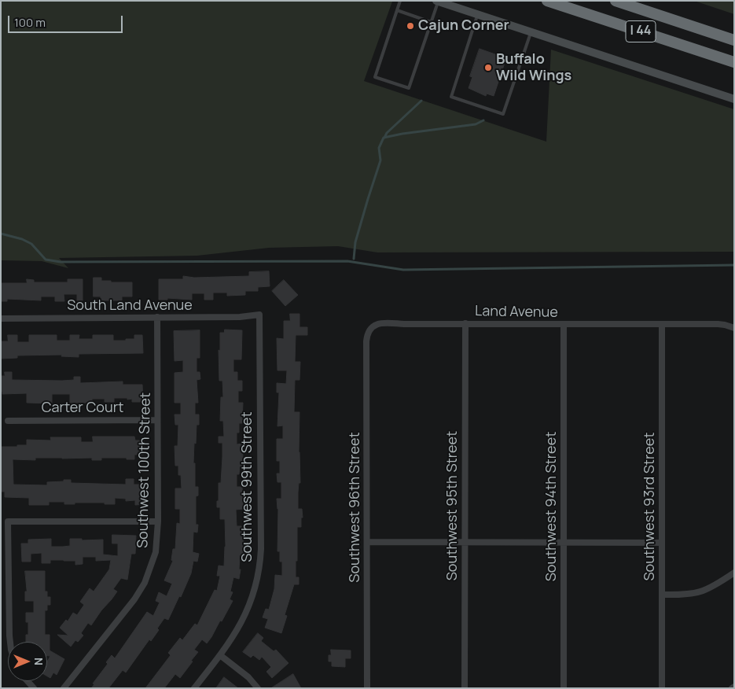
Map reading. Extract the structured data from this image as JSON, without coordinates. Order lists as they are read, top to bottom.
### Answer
{
  "streets": {
    "highway": ["I 44"],
    "street": [
      "South Land Avenue",
      "Land Avenue",
      "Carter Court",
      "Southwest 100th Street",
      "Southwest 99th Street",
      "Southwest 95th Street",
      "Southwest 94th Street",
      "Southwest 93rd Street",
      "Southwest 96th Street"
    ]
  },
  "crossings": [
    ["South Land Avenue", "Southwest 100th Street"],
    ["South Land Avenue", "Southwest 99th Street"],
    ["Land Avenue", "Southwest 95th Street"],
    ["Land Avenue", "Southwest 94th Street"],
    ["Land Avenue", "Southwest 93rd Street"],
    ["Land Avenue", "Southwest 96th Street"],
    ["Carter Court", "Southwest 100th Street"]
  ],
  "places": ["Cajun Corner", "Buffalo Wild Wings"],
  "scale_bar": "100 m",
  "north": "right"
}
